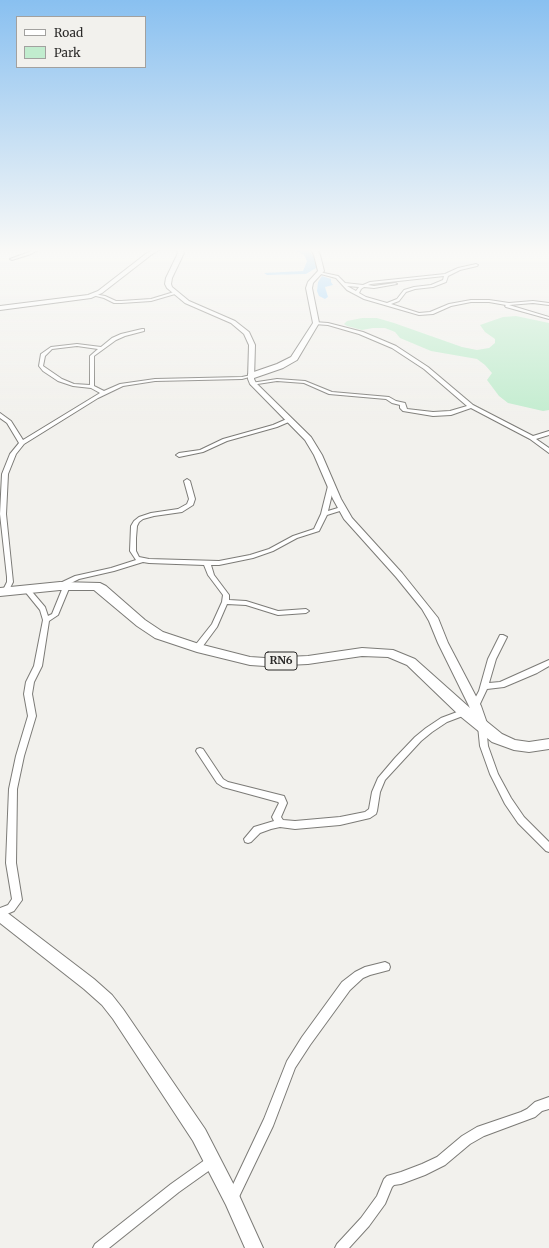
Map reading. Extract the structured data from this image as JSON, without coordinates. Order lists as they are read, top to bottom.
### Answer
{
  "streets": {
    "highway": ["RN6"]
  },
  "legend": ["Road", "Park"]
}
